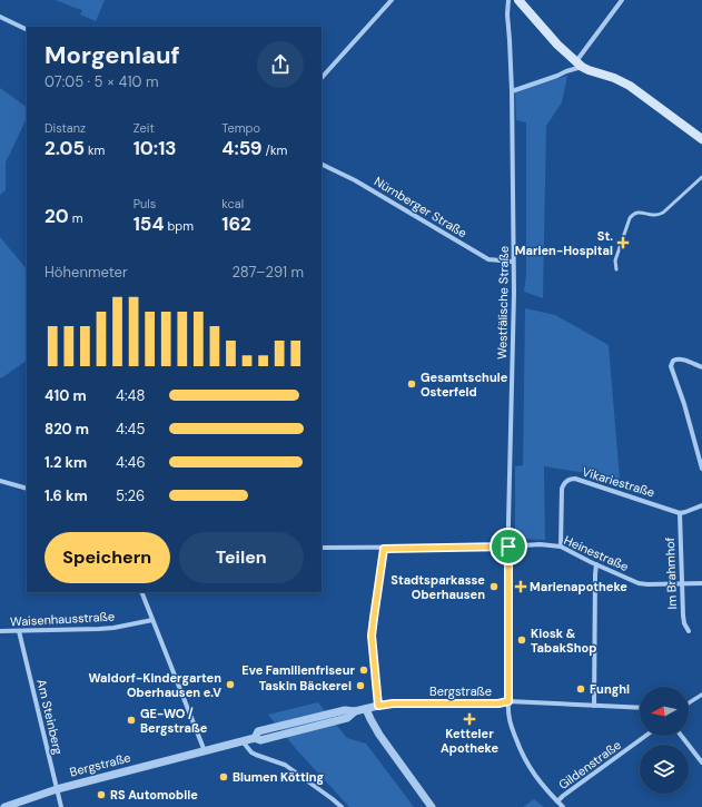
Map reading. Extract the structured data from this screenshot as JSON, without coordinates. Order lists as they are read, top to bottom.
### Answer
{
  "streets": {
    "street": [
      "Nürnberger Straße",
      "Westfälische Straße",
      "Vikariestraße",
      "Heinestraße",
      "Im Brahmhof",
      "Waisenhausstraße",
      "Bergstraße",
      "Am Steinberg",
      "Gildenstraße"
    ]
  },
  "crossings": [
    ["Nürnberger Straße", "Westfälische Straße"],
    ["Westfälische Straße", "Heinestraße"],
    ["Westfälische Straße", "Bergstraße"],
    ["Westfälische Straße", "Gildenstraße"],
    ["Vikariestraße", "Heinestraße"],
    ["Vikariestraße", "Im Brahmhof"],
    ["Heinestraße", "Im Brahmhof"],
    ["Waisenhausstraße", "Am Steinberg"],
    ["Bergstraße", "Am Steinberg"]
  ],
  "places": {
    "health": ["St. Marien-Hospital", "Marienapotheke", "Ketteler Apotheke"],
    "other": [
      "Gesamtschule Osterfeld",
      "Stadtsparkasse Oberhausen",
      "Kiosk & TabakShop",
      "Eve Familienfriseur",
      "Waldorf-Kindergarten Oberhausen e.V",
      "Taskin Bäckerei",
      "Funghi",
      "GE-WO / Bergstraße",
      "Blumen Kötting",
      "RS Automobile"
    ]
  },
  "north": "left",
  "page": {
    "heading": ["Morgenlauf", "07:05 · 5 × 410 m"],
    "stats": [
      ["Distanz", "2.05 km"],
      ["Zeit", "10:13"],
      ["Tempo", "4:59 /km"],
      ["20 m"],
      ["Puls", "154 bpm"],
      ["kcal", "162"]
    ],
    "chart": ["Höhenmeter", "287–291 m"],
    "list": [
      {
        "name": "410 m",
        "note": "4:48"
      },
      {
        "name": "820 m",
        "note": "4:45"
      },
      {
        "name": "1.2 km",
        "note": "4:46"
      },
      {
        "name": "1.6 km",
        "note": "5:26"
      }
    ],
    "buttons": ["Speichern", "Teilen"]
  }
}
